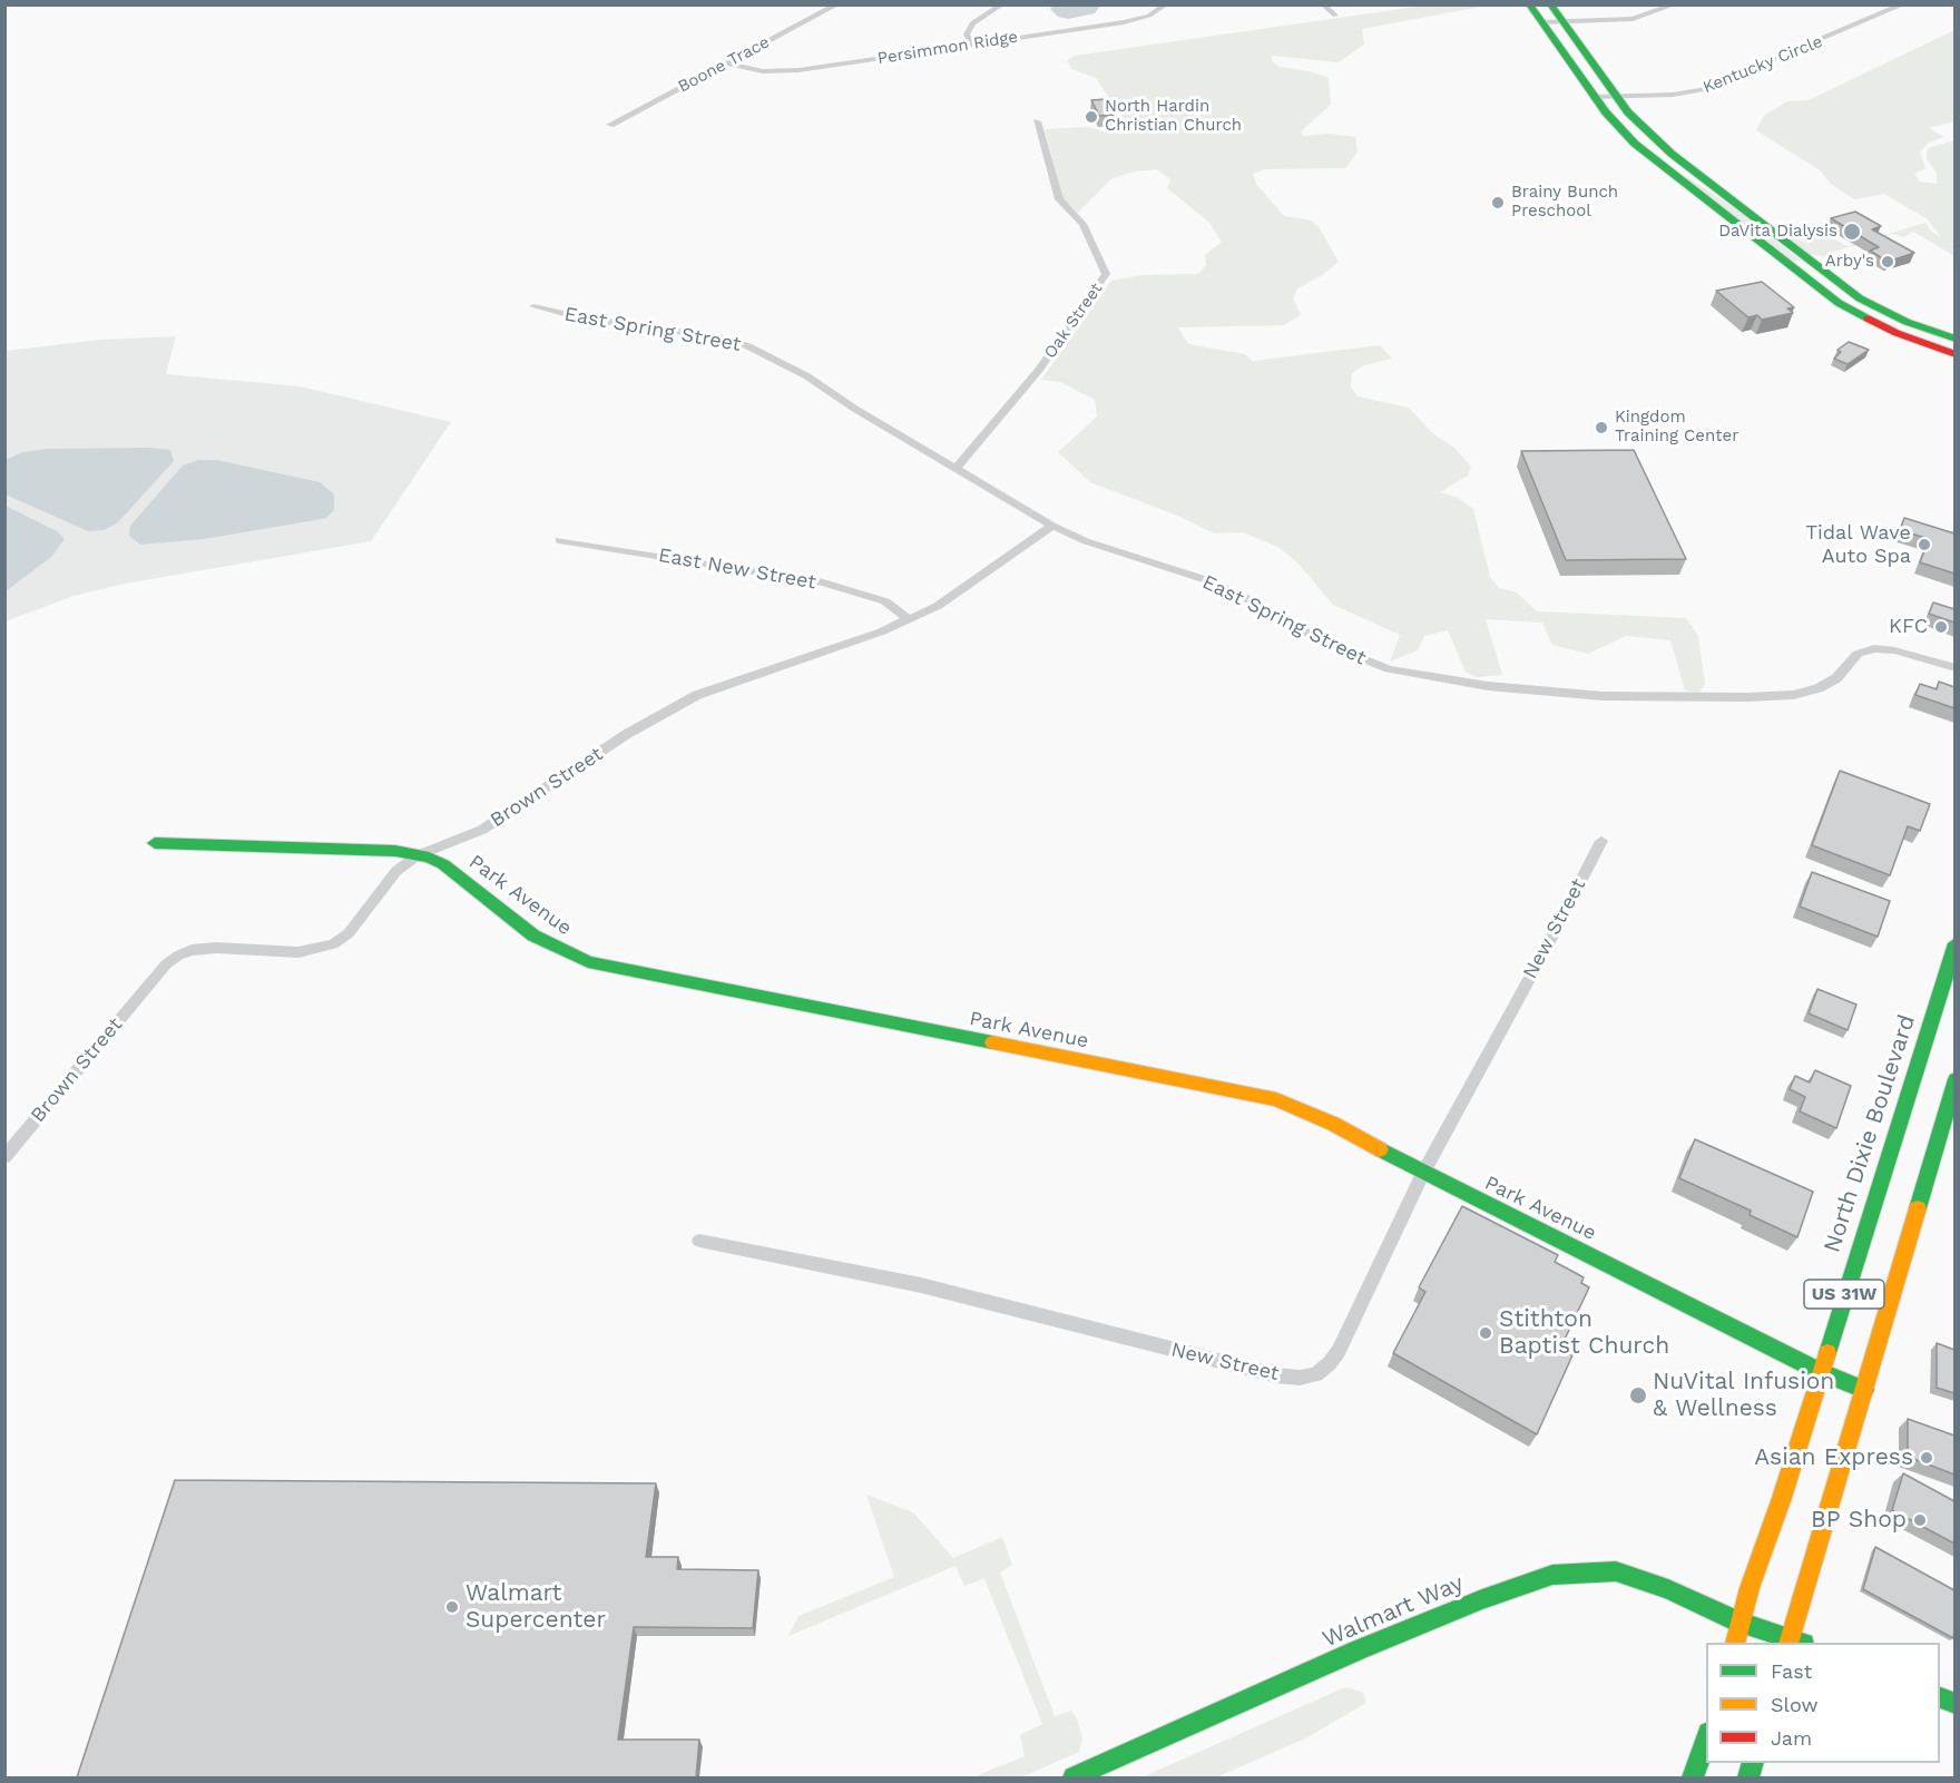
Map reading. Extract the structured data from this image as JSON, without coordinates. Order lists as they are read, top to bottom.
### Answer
{
  "streets": {
    "main road": [
      "Park Avenue",
      "North Dixie Boulevard",
      "US 31W",
      "Walmart Way"
    ],
    "street": [
      "Persimmon Ridge",
      "Boone Trace",
      "Kentucky Circle",
      "Oak Street",
      "East Spring Street",
      "East New Street",
      "Brown Street",
      "New Street"
    ]
  },
  "crossings": [
    ["Persimmon Ridge", "Boone Trace"],
    ["Oak Street", "East Spring Street"],
    ["East Spring Street", "Brown Street"],
    ["East New Street", "Brown Street"],
    ["Brown Street", "Park Avenue"],
    ["Park Avenue", "New Street"],
    ["Park Avenue", "North Dixie Boulevard"],
    ["Park Avenue", "US 31W"],
    ["North Dixie Boulevard", "Walmart Way"],
    ["US 31W", "Walmart Way"]
  ],
  "places": [
    "North Hardin Christian Church",
    "Brainy Bunch Preschool",
    "DaVita Dialysis",
    "Arby's",
    "Kingdom Training Center",
    "Tidal Wave Auto Spa",
    "KFC",
    "Stithton Baptist Church",
    "NuVital Infusion & Wellness",
    "Asian Express",
    "BP Shop",
    "Walmart Supercenter"
  ],
  "legend": ["Fast", "Slow", "Jam"]
}
